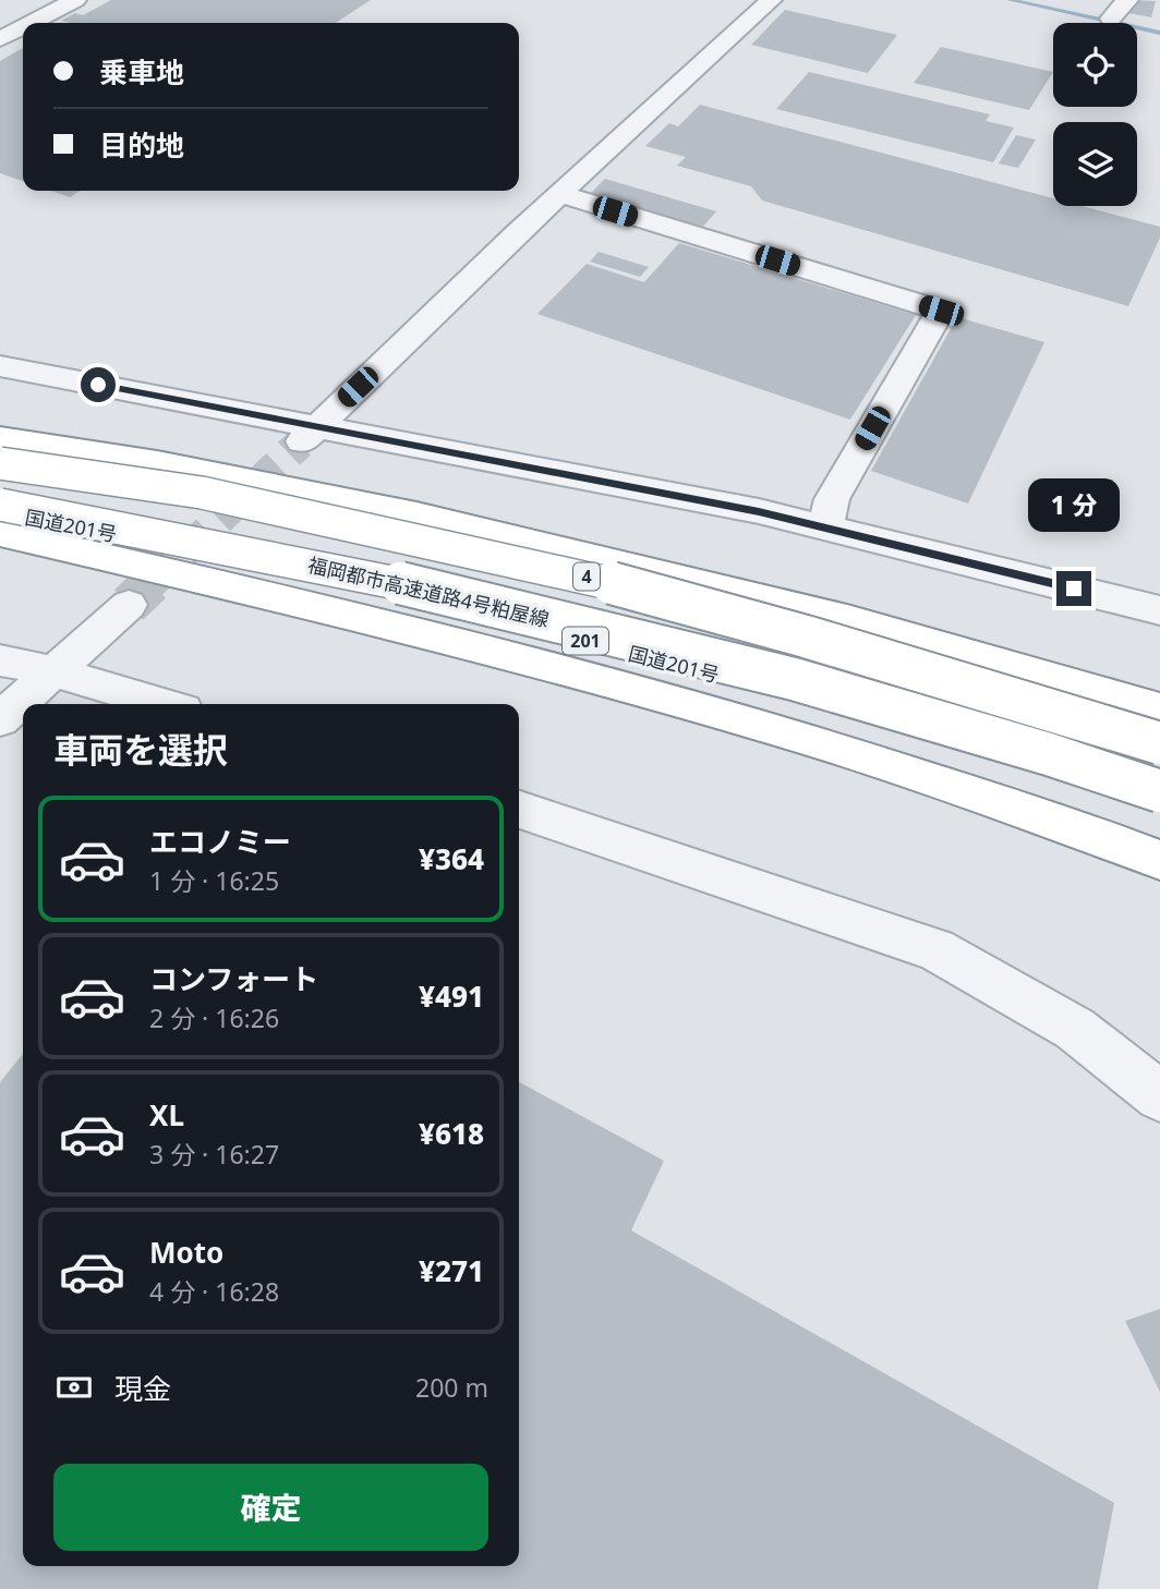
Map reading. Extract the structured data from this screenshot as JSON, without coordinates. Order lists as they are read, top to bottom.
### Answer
{
  "streets": {
    "highway": [
      "国道201号",
      "4",
      "福岡都市高速道路4号粕屋線",
      "201"
    ]
  },
  "page": {
    "banner": ["乗車地", "目的地"],
    "bubble": "1 分",
    "heading": "車両を選択",
    "list": [
      {
        "name": "エコノミー",
        "note": "1 分 · 16:25",
        "value": "¥364"
      },
      {
        "name": "コンフォート",
        "note": "2 分 · 16:26",
        "value": "¥491"
      },
      {
        "name": "XL",
        "note": "3 分 · 16:27",
        "value": "¥618"
      },
      {
        "name": "Moto",
        "note": "4 分 · 16:28",
        "value": "¥271"
      }
    ],
    "pay": ["現金", "200 m"],
    "buttons": "確定"
  }
}
